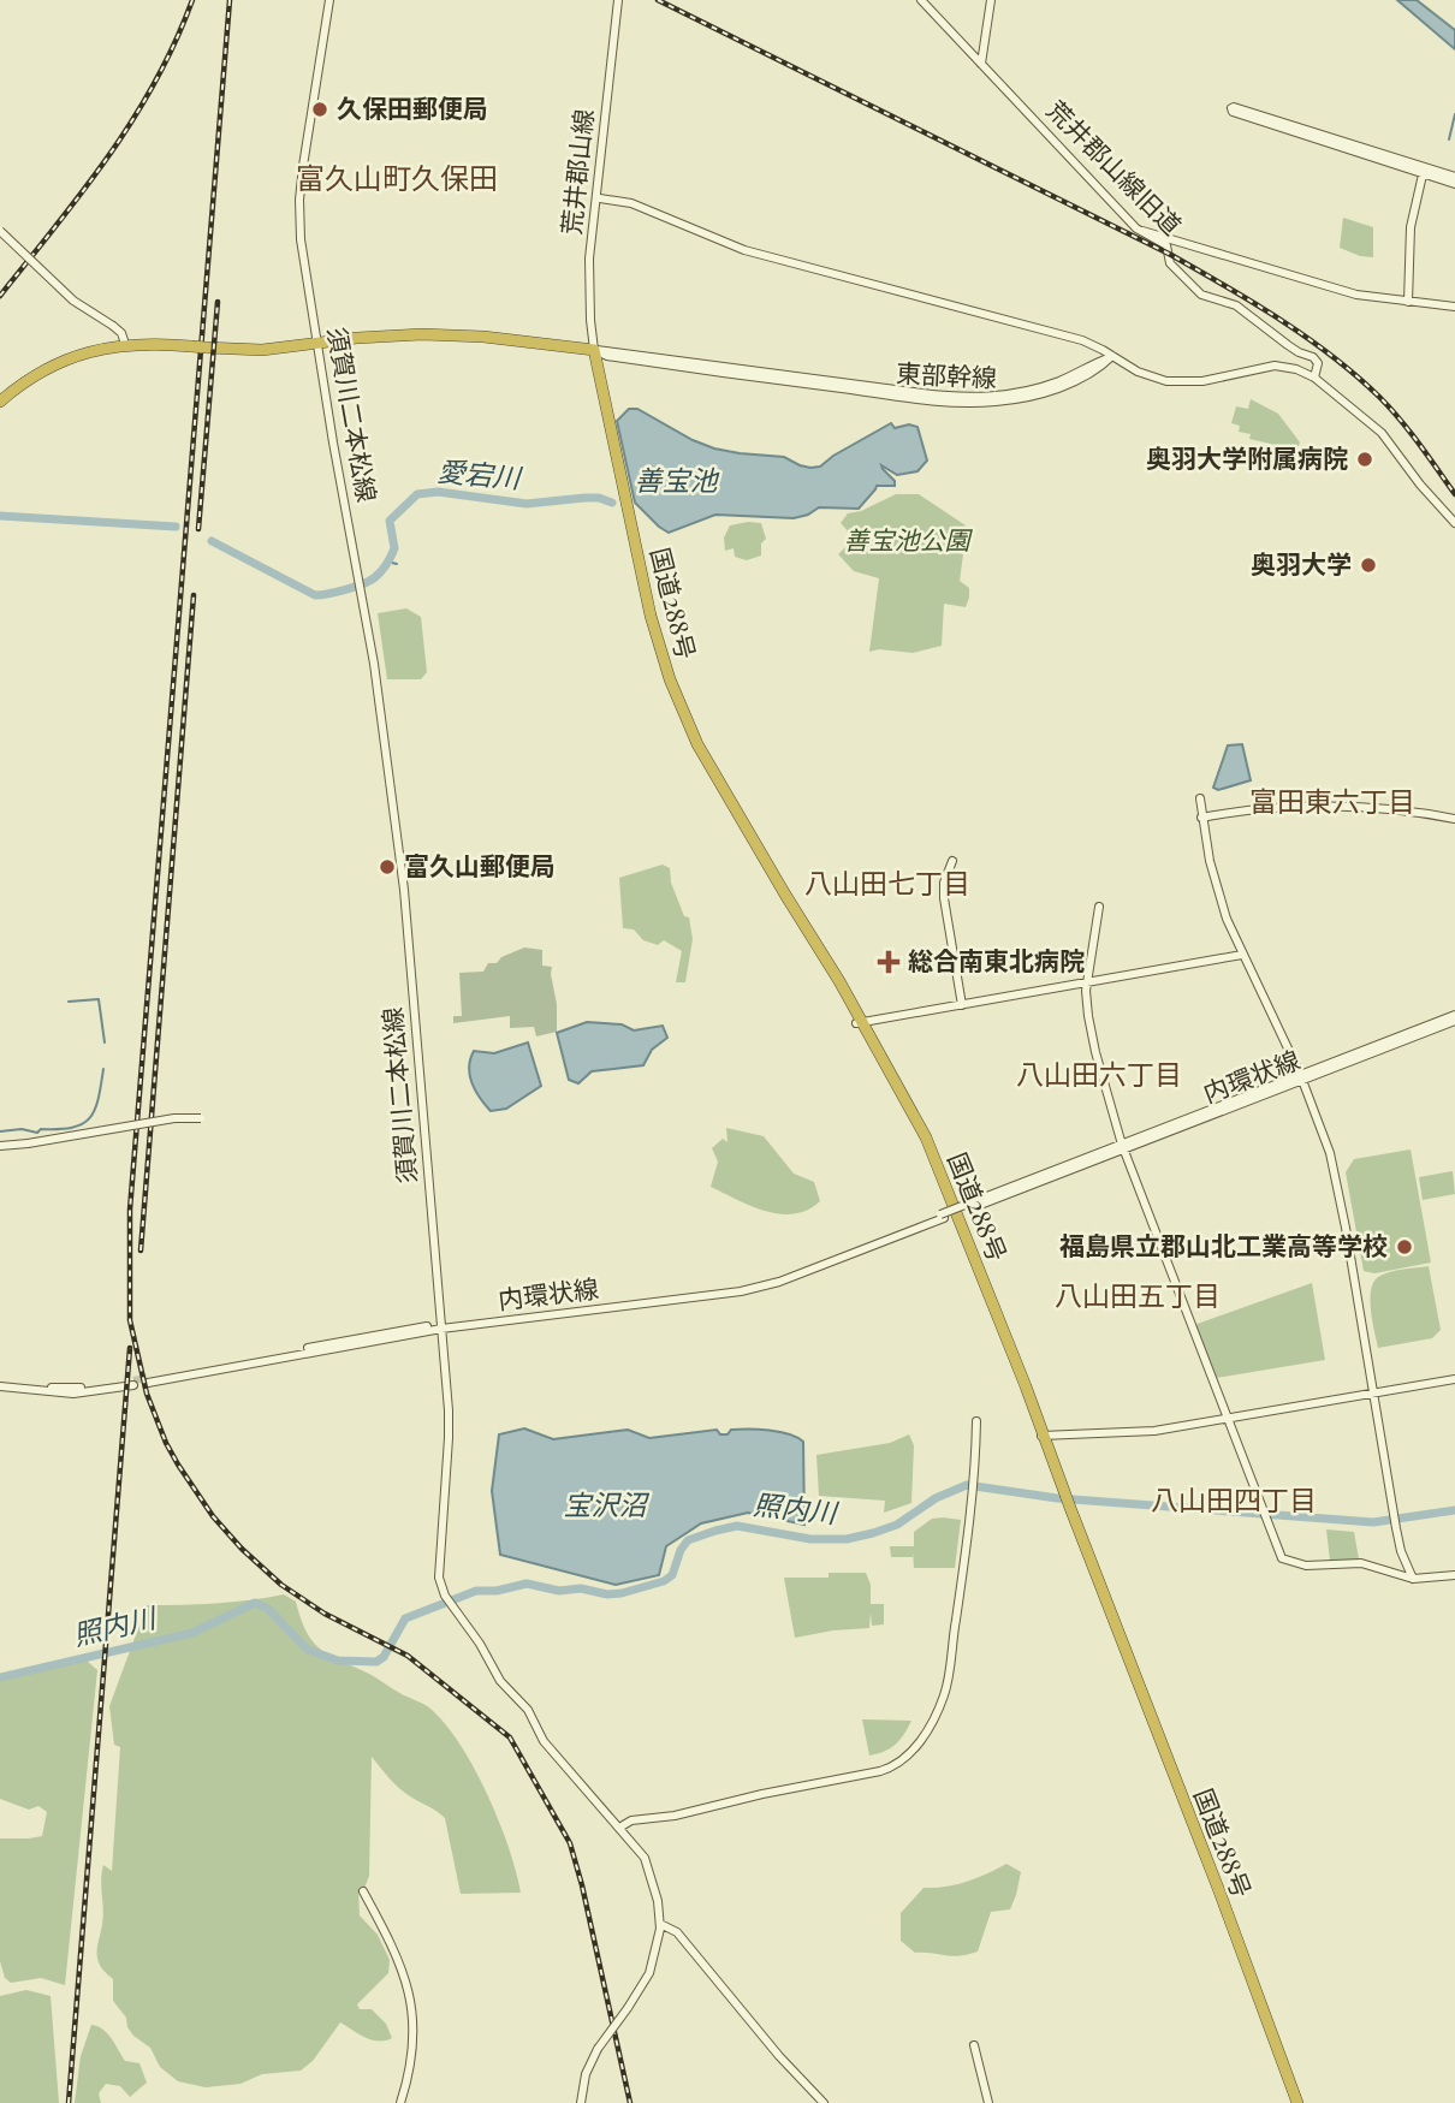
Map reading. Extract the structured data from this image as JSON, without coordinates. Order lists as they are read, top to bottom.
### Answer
{
  "streets": {
    "highway": ["国道288号"],
    "street": [
      "荒井郡山線旧道",
      "荒井郡山線",
      "東部幹線",
      "須賀川二本松線",
      "内環状線"
    ]
  },
  "crossings": [
    ["荒井郡山線", "東部幹線"],
    ["荒井郡山線", "国道288号"],
    ["東部幹線", "国道288号"],
    ["須賀川二本松線", "内環状線"]
  ],
  "districts": [
    "富久山町久保田",
    "富田東六丁目",
    "八山田七丁目",
    "八山田六丁目",
    "八山田五丁目",
    "八山田四丁目"
  ],
  "water": [
    "愛宕川",
    "善宝池",
    "宝沢沼",
    "照内川"
  ],
  "parks": ["善宝池公園"],
  "places": {
    "other": [
      "久保田郵便局",
      "奥羽大学附属病院",
      "奥羽大学",
      "富久山郵便局",
      "福島県立郡山北工業高等学校"
    ],
    "health": ["総合南東北病院"]
  }
}
